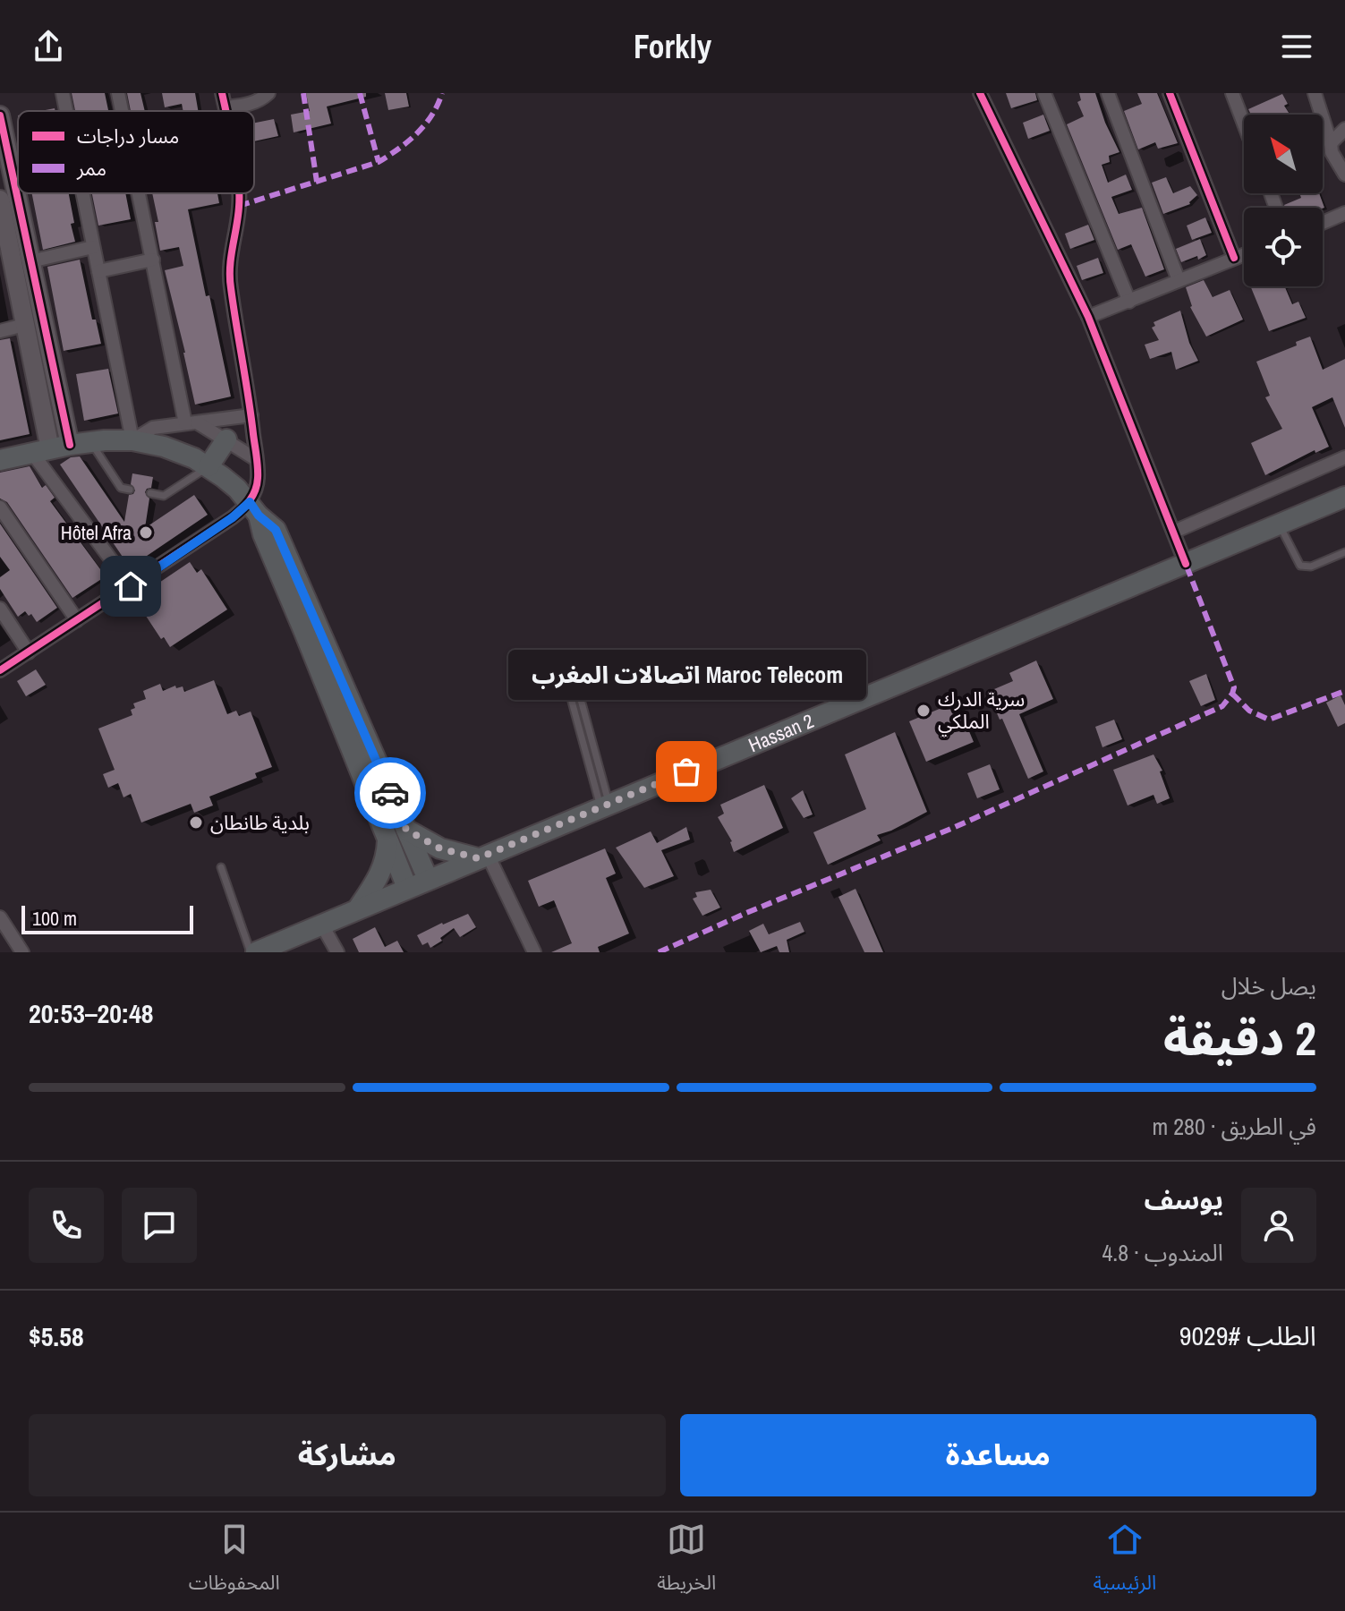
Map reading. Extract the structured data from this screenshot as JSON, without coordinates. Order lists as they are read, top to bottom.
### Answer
{
  "streets": {
    "main road": ["Hassan 2"]
  },
  "places": [
    "Hôtel Afra",
    "سرية الدرك الملكي",
    "Maroc Telecom اتصالات المغرب",
    "بلدية طانطان"
  ],
  "legend": ["مسار دراجات", "ممر"],
  "scale_bar": "100 m",
  "north": "top left",
  "page": {
    "header": "Forkly",
    "bubble": "Maroc Telecom اتصالات المغرب",
    "scale": "100 m",
    "heading": ["2 دقيقة", "يصل خلال", "20:48–20:53"],
    "panel": [
      "يوسف",
      "المندوب · 4.8",
      "الطلب #9029",
      "$5.58"
    ],
    "bar": "في الطريق · 280 m",
    "buttons": ["مساعدة", "مشاركة"],
    "tabs": ["الرئيسية", "الخريطة", "المحفوظات"]
  }
}
